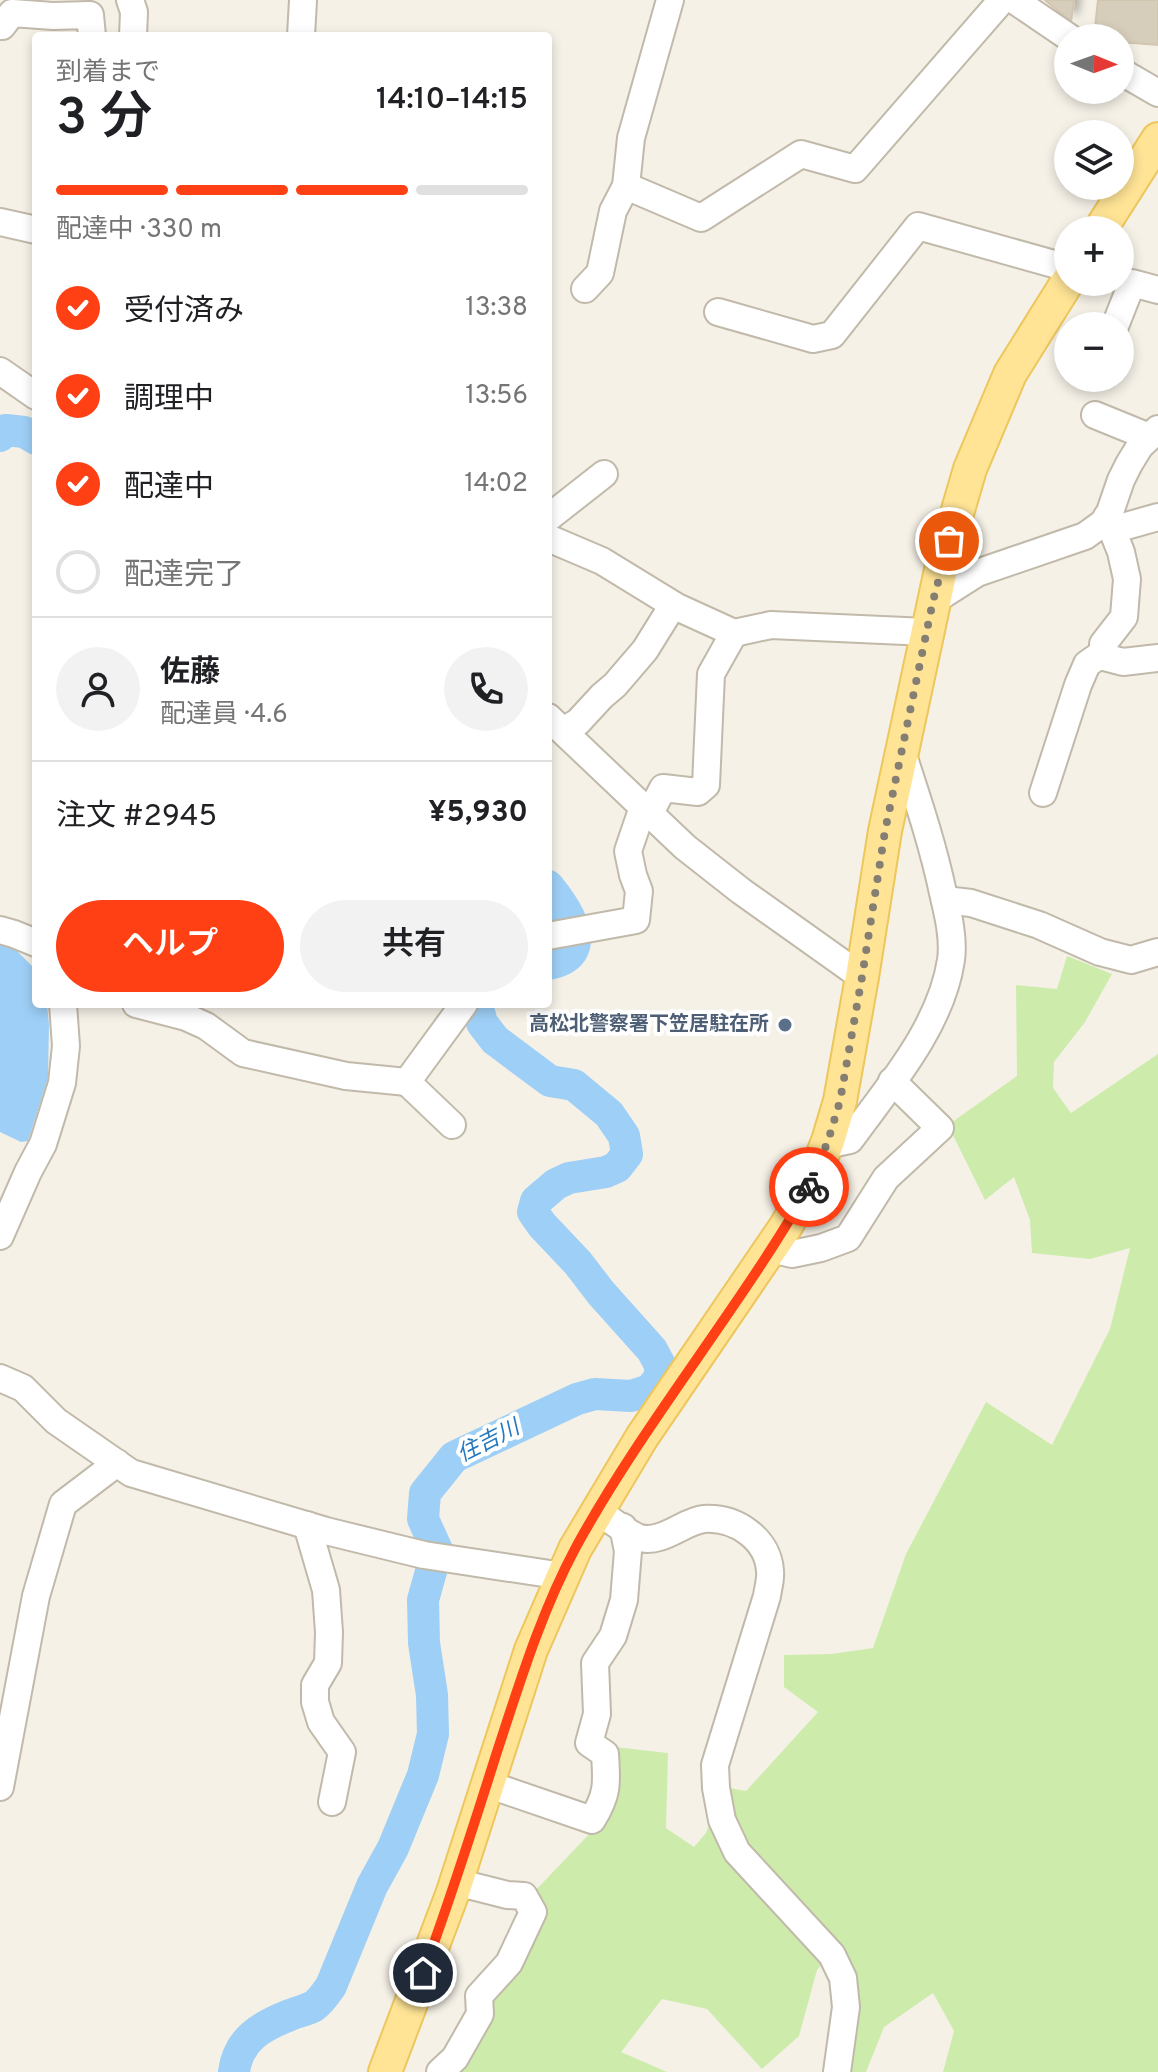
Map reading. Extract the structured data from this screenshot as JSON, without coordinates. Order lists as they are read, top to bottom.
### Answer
{
  "water": ["住吉川"],
  "places": ["高松北警察署下笠居駐在所"],
  "north": "right",
  "page": {
    "map_buttons": ["+", "−"],
    "heading": ["3 分", "到着まで", "14:10–14:15"],
    "panel": [
      "佐藤",
      "配達員 · 4.6",
      "注文 #2945",
      "¥5,930"
    ],
    "bar": "配達中 · 330 m",
    "list": [
      ["受付済み", "13:38"],
      ["調理中", "13:56"],
      ["配達中", "14:02"],
      "配達完了"
    ],
    "buttons": ["ヘルプ", "共有"]
  }
}
